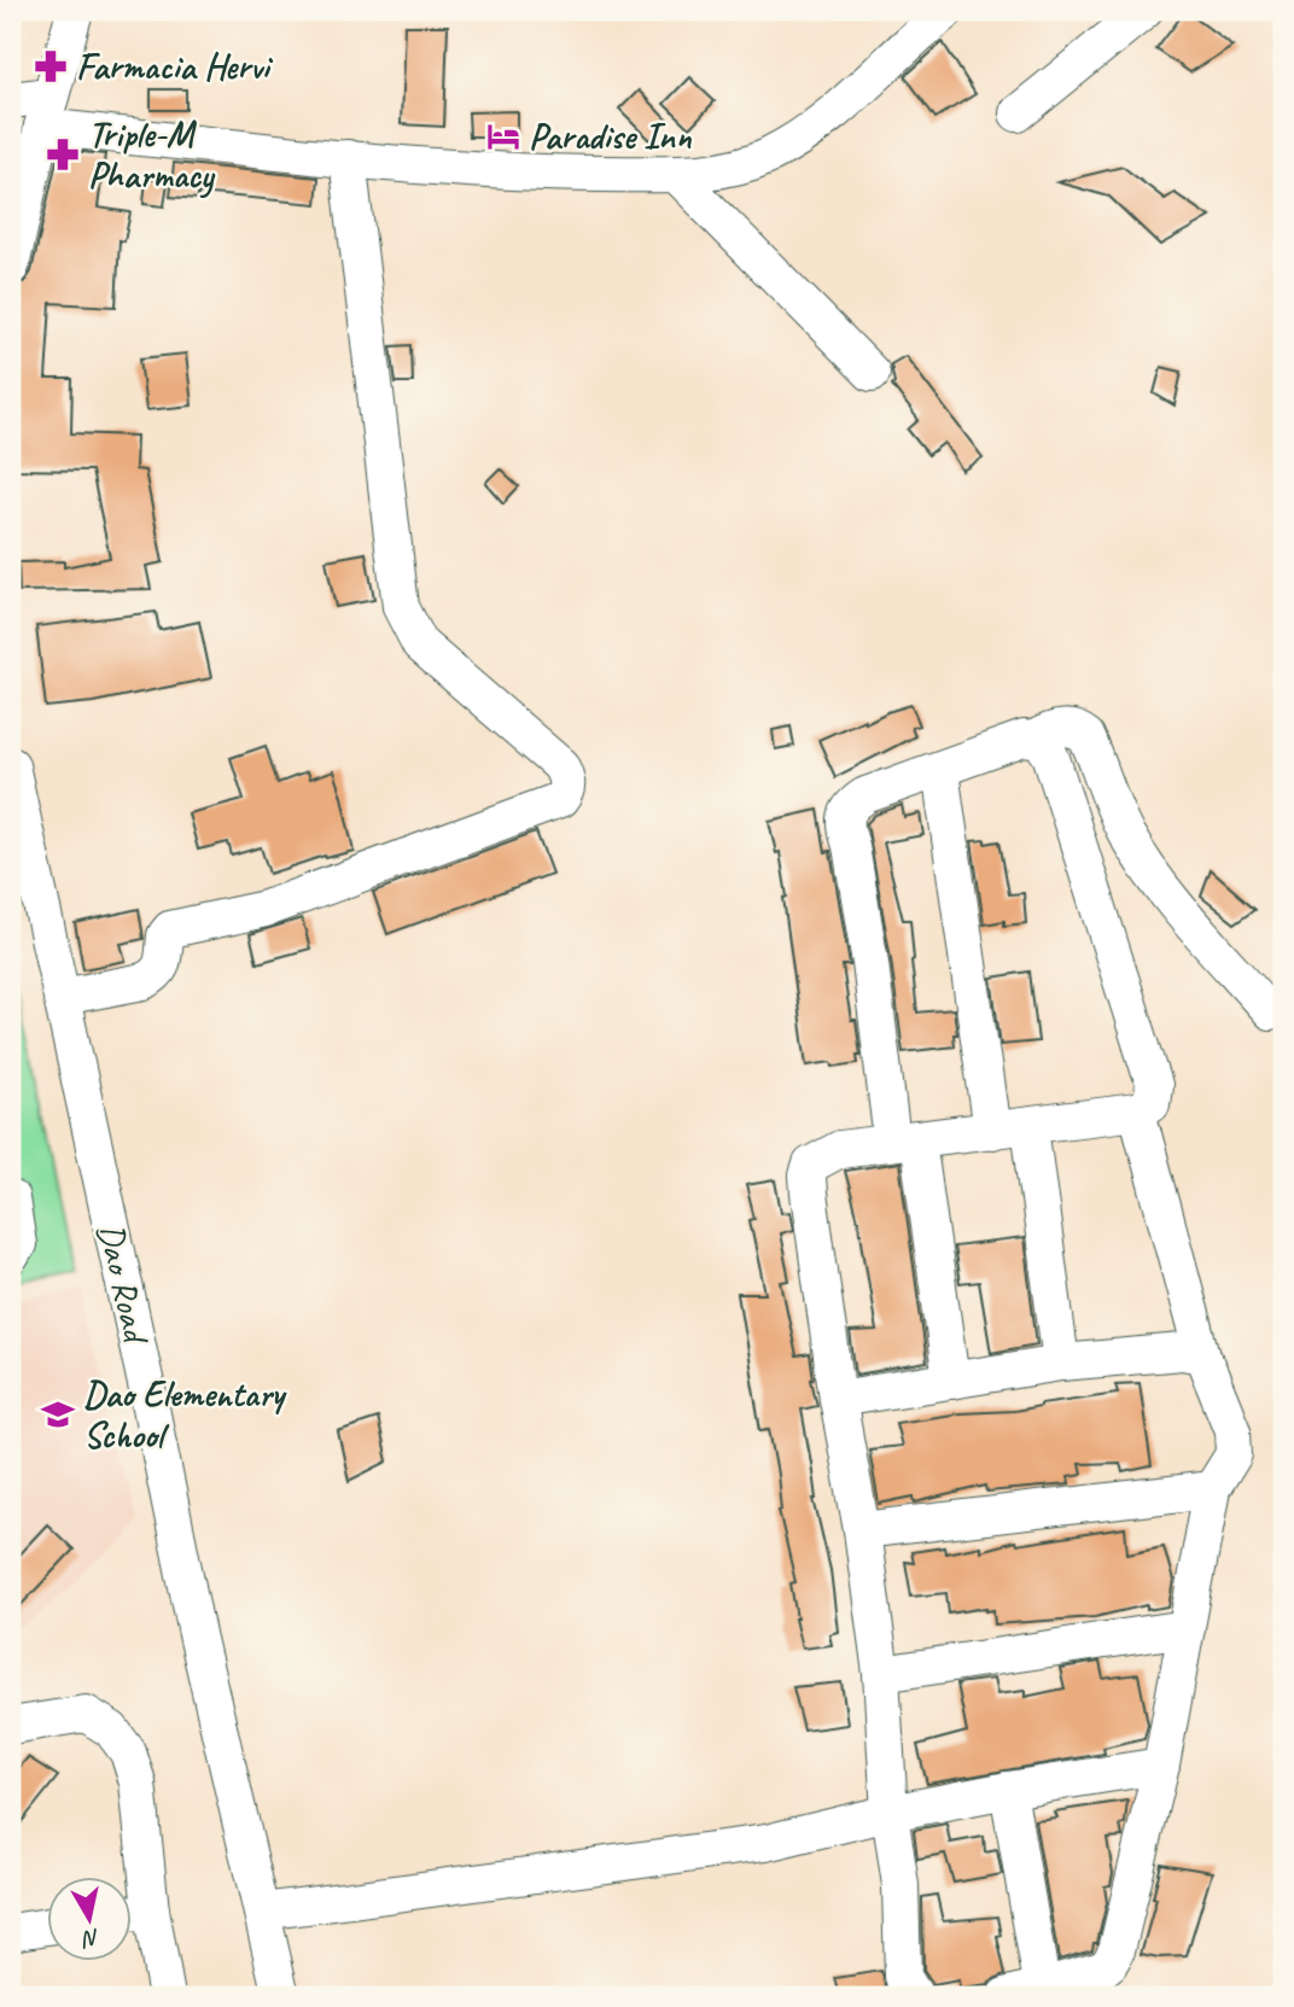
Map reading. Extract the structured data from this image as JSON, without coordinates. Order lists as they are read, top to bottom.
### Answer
{
  "streets": {
    "street": ["Dao Road"]
  },
  "places": {
    "pharmacy": ["Farmacia Hervi", "Triple-M Pharmacy"],
    "hotel": ["Paradise Inn"],
    "school or university": ["Dao Elementary School"]
  },
  "north": "bottom"
}
